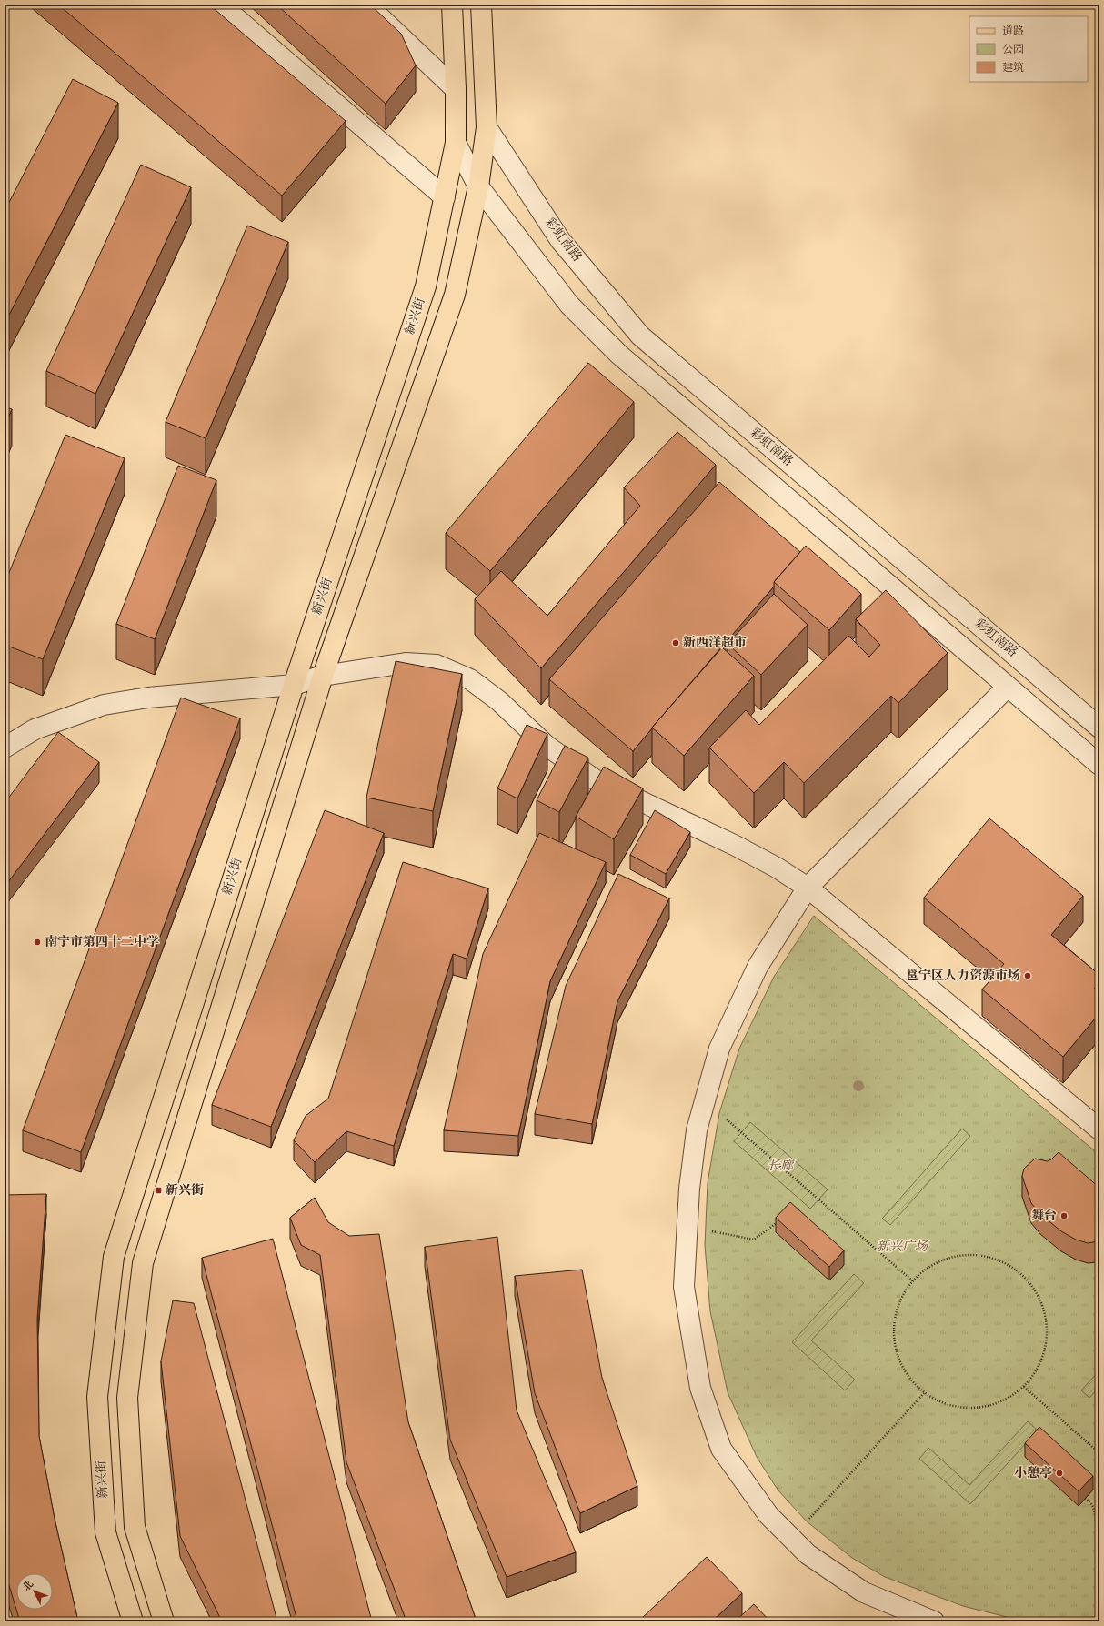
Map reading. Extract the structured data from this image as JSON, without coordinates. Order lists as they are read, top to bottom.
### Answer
{
  "streets": {
    "main road": ["新兴街"],
    "street": ["彩虹南路"]
  },
  "parks": ["长廊", "新兴广场"],
  "places": {
    "other": [
      "新西洋超市",
      "南宁市第四十二中学",
      "邕宁区人力资源市场",
      "舞台",
      "小憩亭"
    ],
    "transit": ["新兴街"]
  },
  "legend": ["道路", "公园", "建筑"],
  "north": "top left"
}
